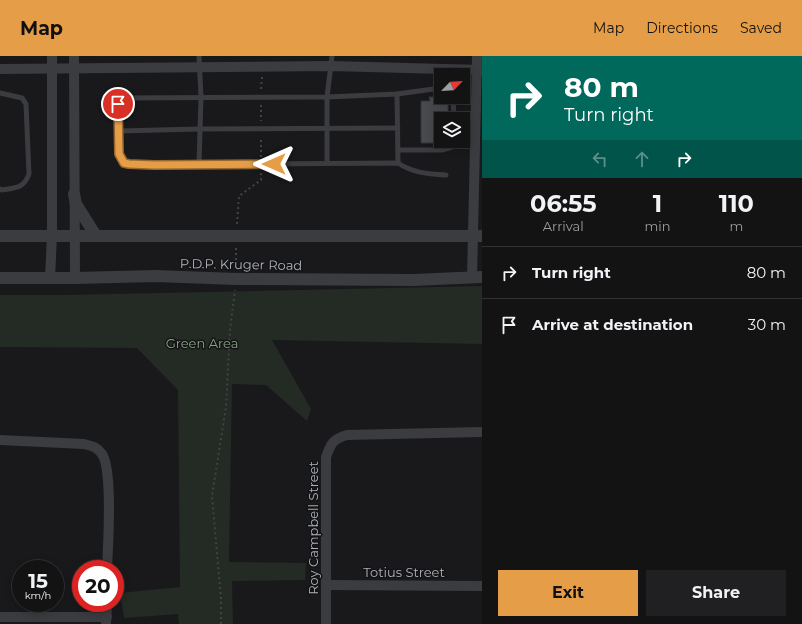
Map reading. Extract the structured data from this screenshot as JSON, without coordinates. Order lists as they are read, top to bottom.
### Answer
{
  "streets": {
    "street": ["P.D.P. Kruger Road", "Roy Campbell Street", "Totius Street"]
  },
  "crossings": [
    ["Roy Campbell Street", "Totius Street"]
  ],
  "parks": ["Green Area"],
  "north": "top right",
  "page": {
    "header": "Map",
    "nav": ["Map", "Directions", "Saved"],
    "turn": ["80 m", "Turn right"],
    "eta": [
      "06:55",
      "Arrival",
      "1",
      "min",
      "110",
      "m"
    ],
    "list": [
      {
        "name": "Turn right",
        "value": "80 m"
      },
      {
        "name": "Arrive at destination",
        "value": "30 m"
      }
    ],
    "speed": "15 km/h",
    "limit": "20",
    "buttons": ["Exit", "Share"]
  }
}
